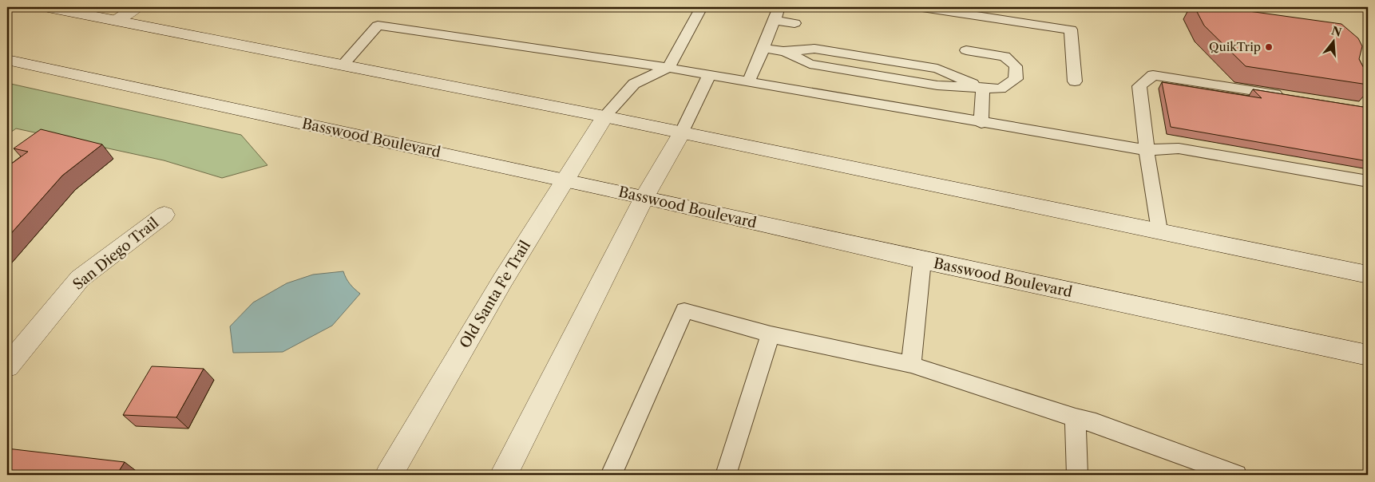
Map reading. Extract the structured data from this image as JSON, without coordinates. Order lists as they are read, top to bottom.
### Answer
{
  "streets": {
    "main road": ["Basswood Boulevard", "San Diego Trail", "Old Santa Fe Trail"]
  },
  "crossings": [
    ["Basswood Boulevard", "Old Santa Fe Trail"]
  ],
  "places": ["QuikTrip"],
  "north": "top"
}
